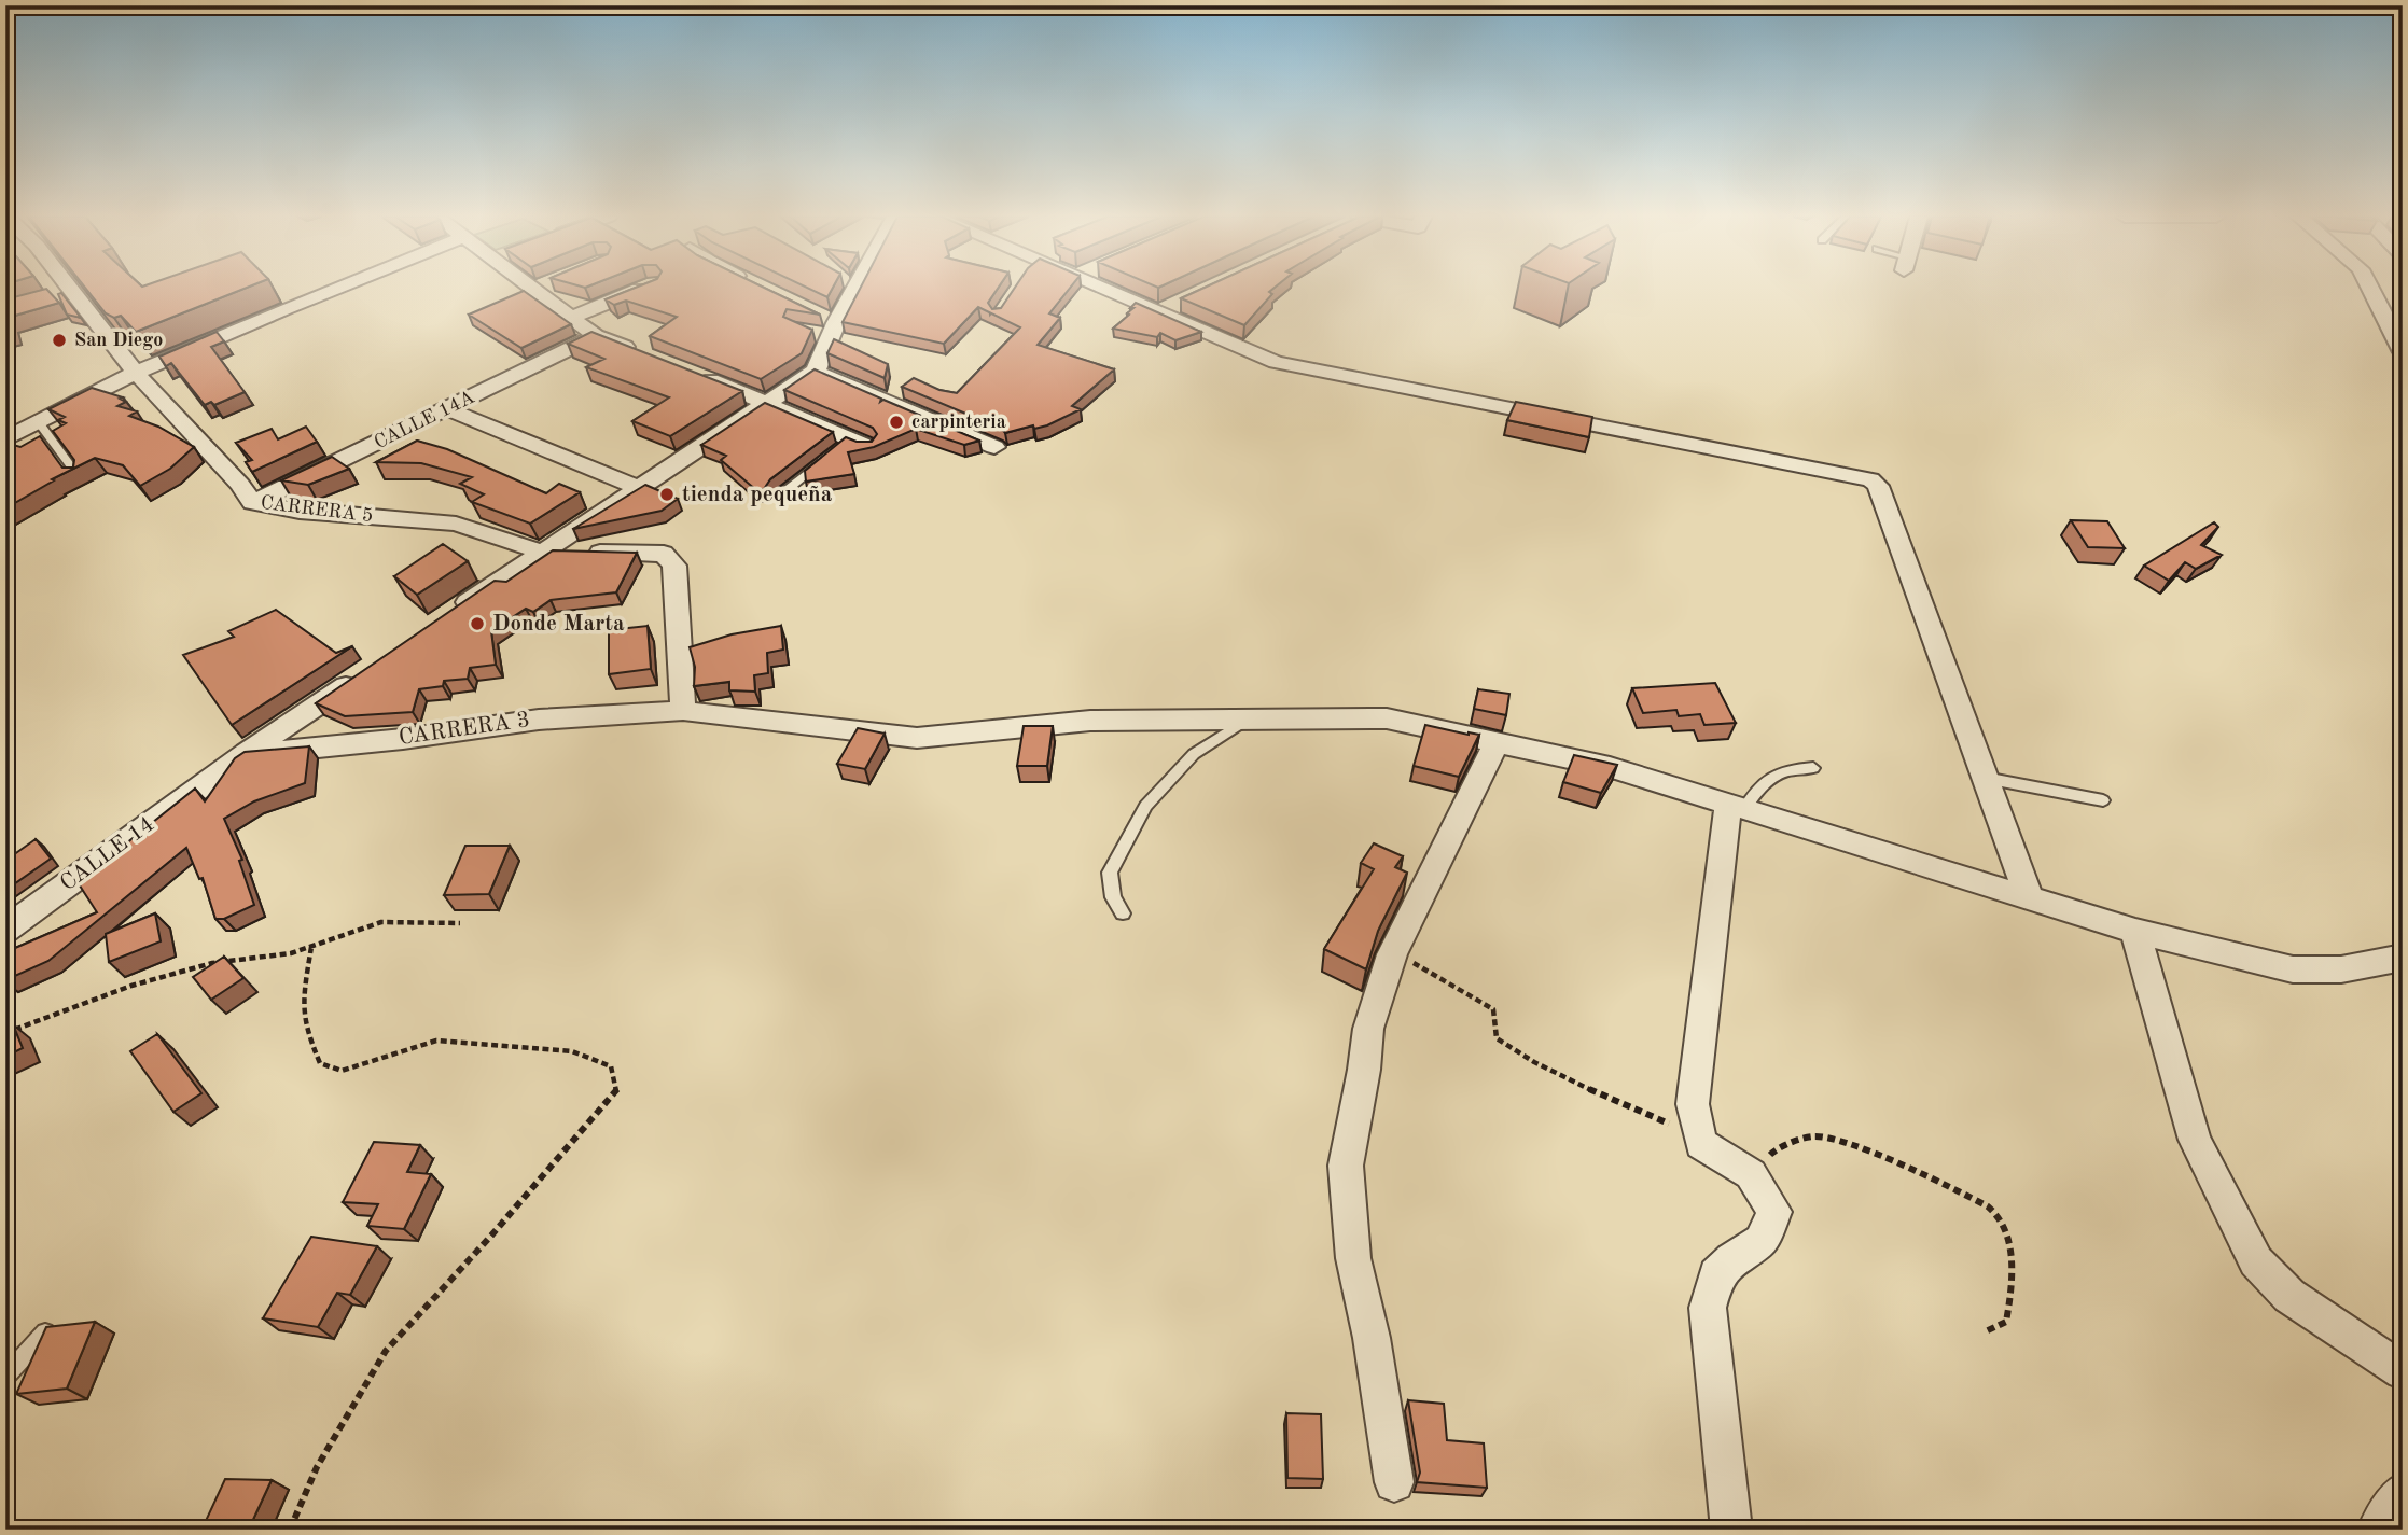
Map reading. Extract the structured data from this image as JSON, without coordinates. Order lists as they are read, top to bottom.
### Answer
{
  "streets": {
    "street": [
      "CALLE 14A",
      "CARRERA 5",
      "CARRERA 3",
      "CALLE 14"
    ]
  },
  "crossings": [
    ["CALLE 14A", "CARRERA 5"],
    ["CARRERA 5", "CARRERA 3"],
    ["CARRERA 3", "CALLE 14"]
  ],
  "places": [
    "San Diego",
    "carpinteria",
    "tienda pequeña",
    "Donde Marta"
  ]
}
